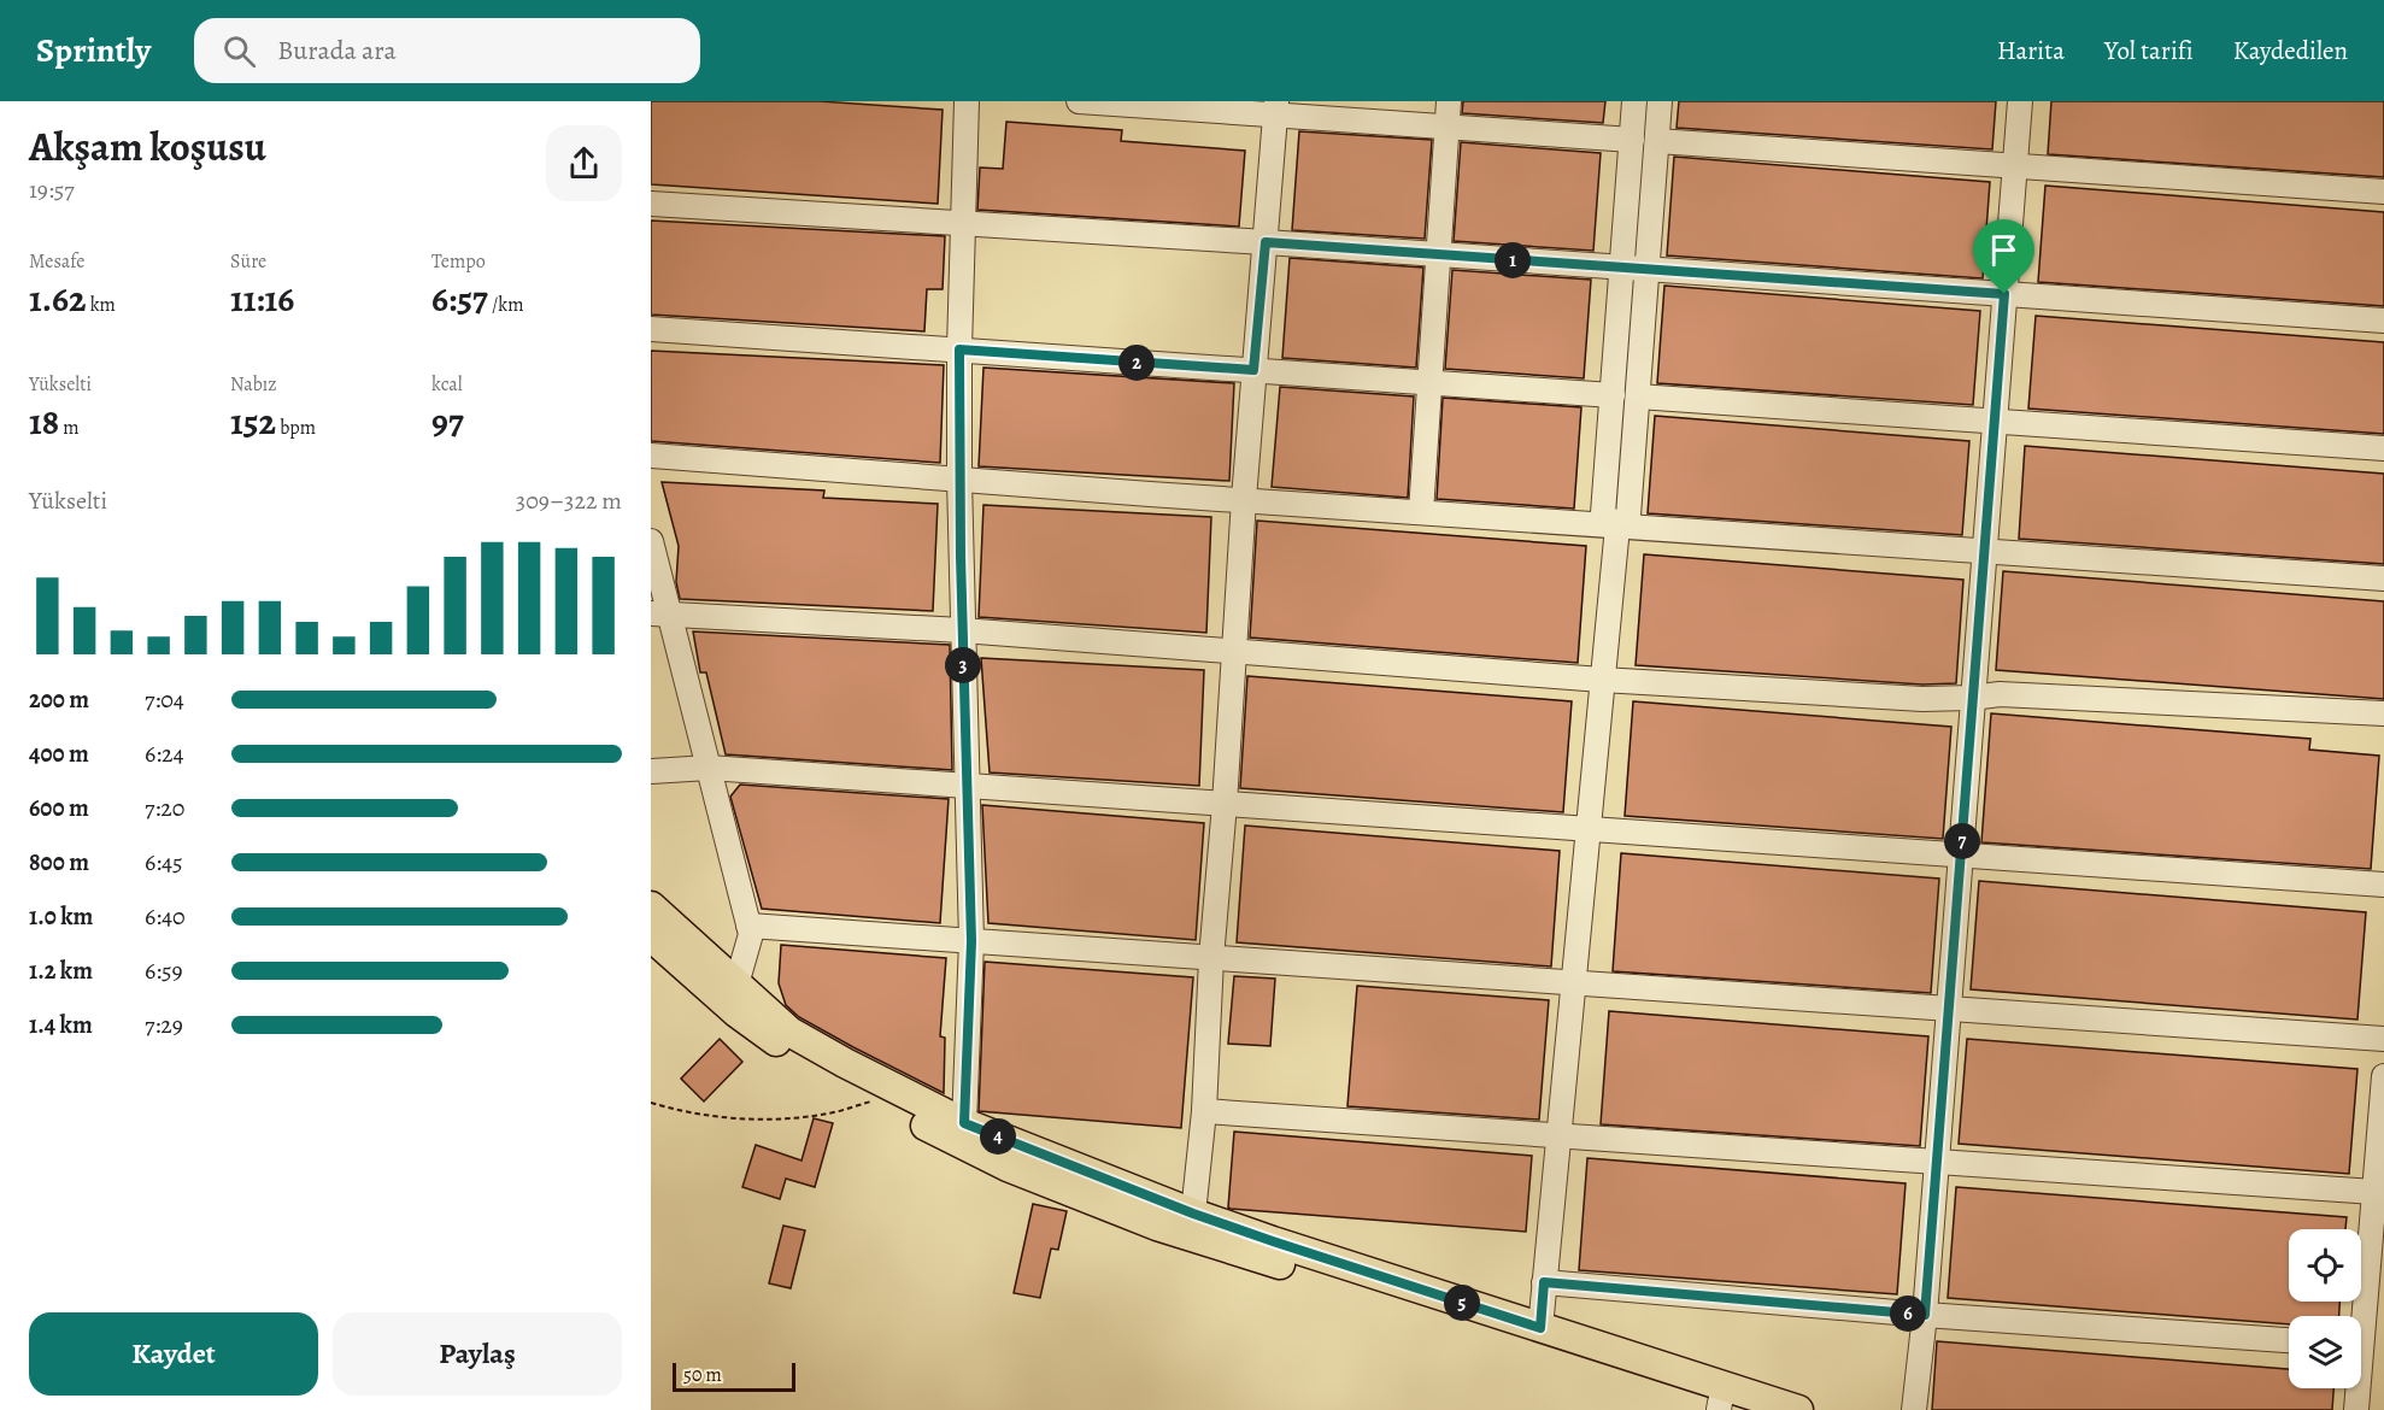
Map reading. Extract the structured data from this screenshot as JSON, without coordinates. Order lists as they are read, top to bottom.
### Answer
{
  "scale_bar": "50 m",
  "page": {
    "header": "Sprintly",
    "search": "Burada ara",
    "nav": ["Harita", "Yol tarifi", "Kaydedilen"],
    "heading": ["Akşam koşusu", "19:57"],
    "stats": [
      ["Mesafe", "1.62 km"],
      ["Süre", "11:16"],
      ["Tempo", "6:57 /km"],
      ["Yükselti", "18 m"],
      ["Nabız", "152 bpm"],
      ["kcal", "97"]
    ],
    "pins": [
      "1",
      "2",
      "3",
      "7",
      "4",
      "5",
      "6"
    ],
    "chart": ["Yükselti", "309–322 m"],
    "list": [
      {
        "name": "200 m",
        "note": "7:04"
      },
      {
        "name": "400 m",
        "note": "6:24"
      },
      {
        "name": "600 m",
        "note": "7:20"
      },
      {
        "name": "800 m",
        "note": "6:45"
      },
      {
        "name": "1.0 km",
        "note": "6:40"
      },
      {
        "name": "1.2 km",
        "note": "6:59"
      },
      {
        "name": "1.4 km",
        "note": "7:29"
      }
    ],
    "buttons": ["Kaydet", "Paylaş"],
    "scale": "50 m"
  }
}
